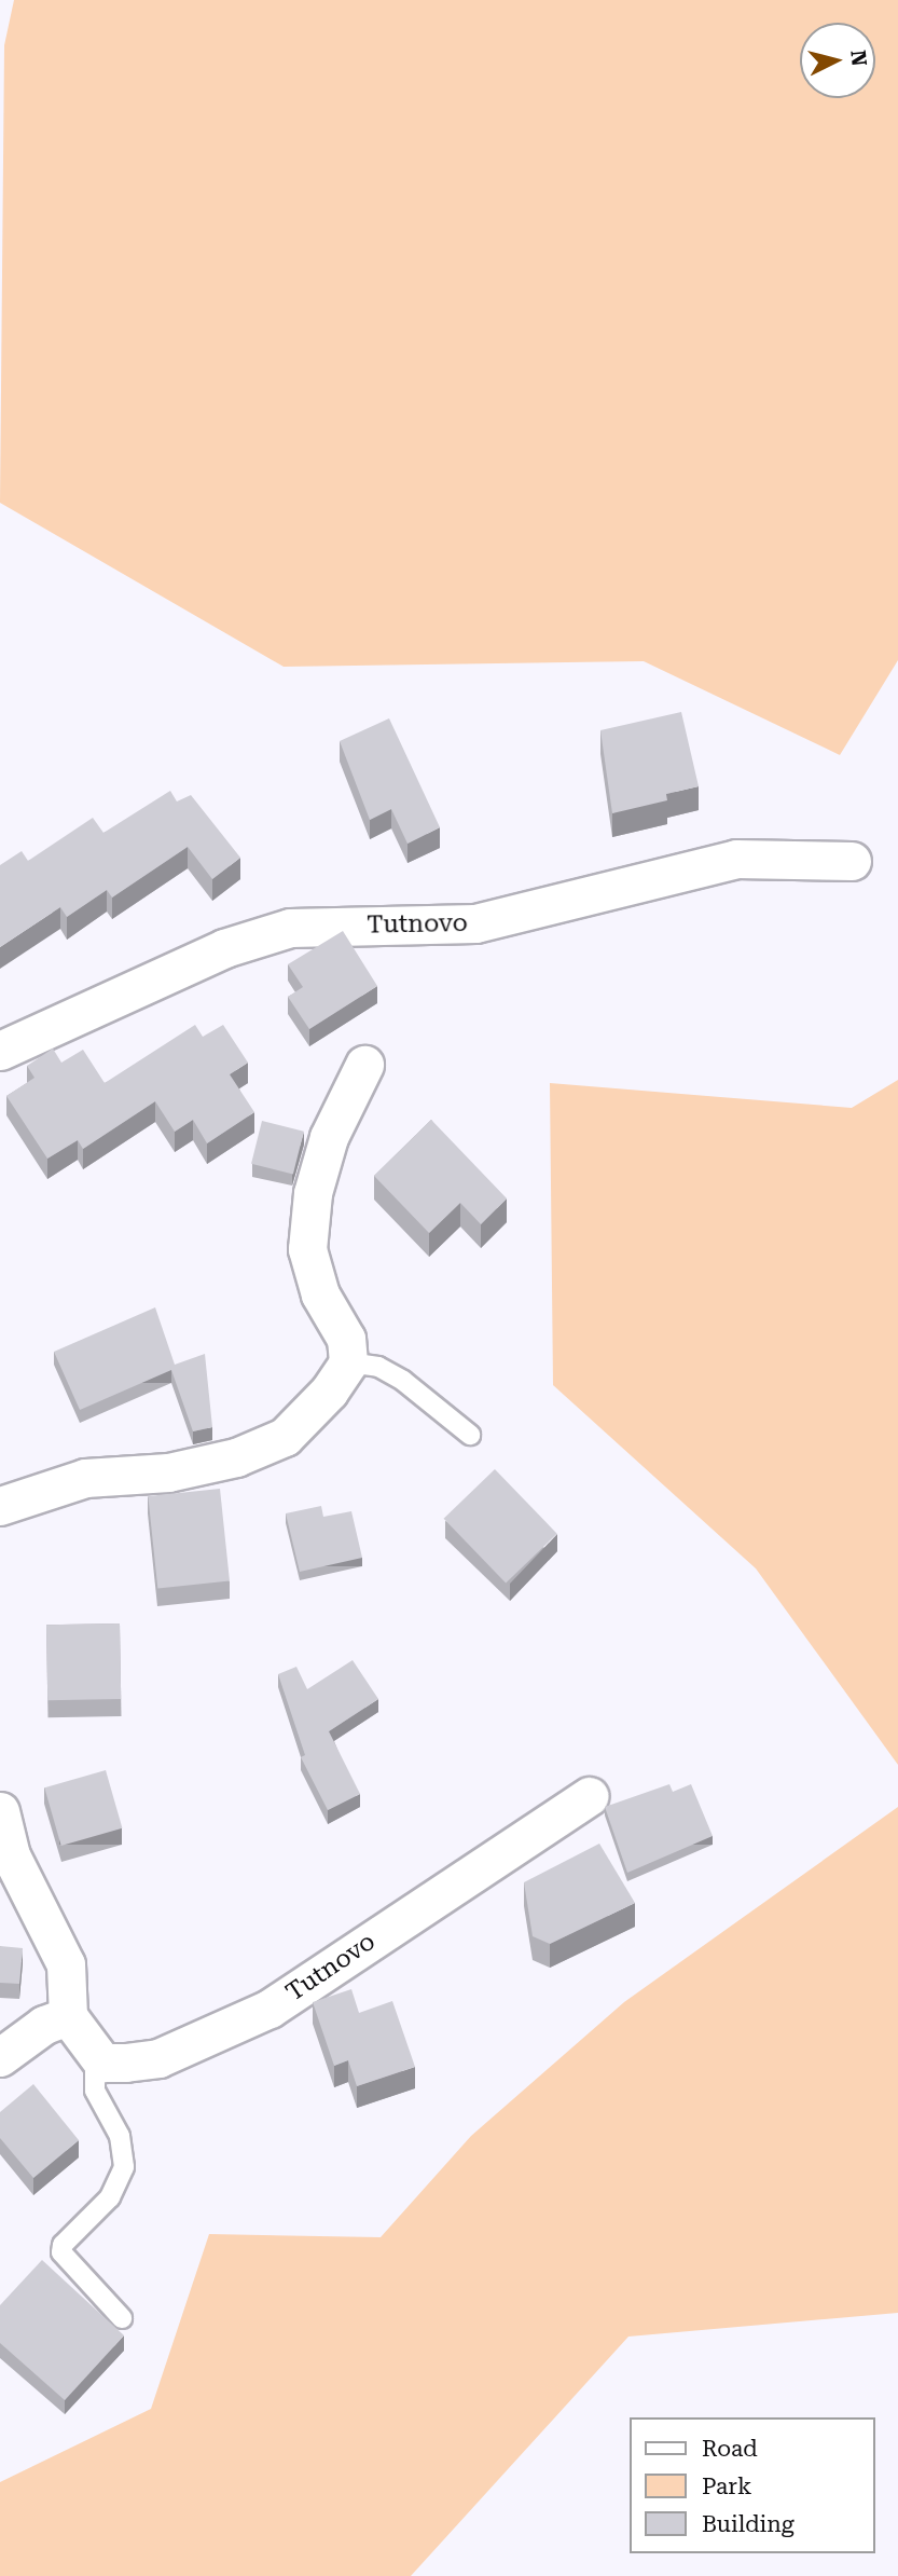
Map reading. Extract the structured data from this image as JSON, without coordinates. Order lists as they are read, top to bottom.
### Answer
{
  "streets": {
    "street": ["Tutnovo"]
  },
  "legend": ["Road", "Park", "Building"],
  "north": "right"
}
